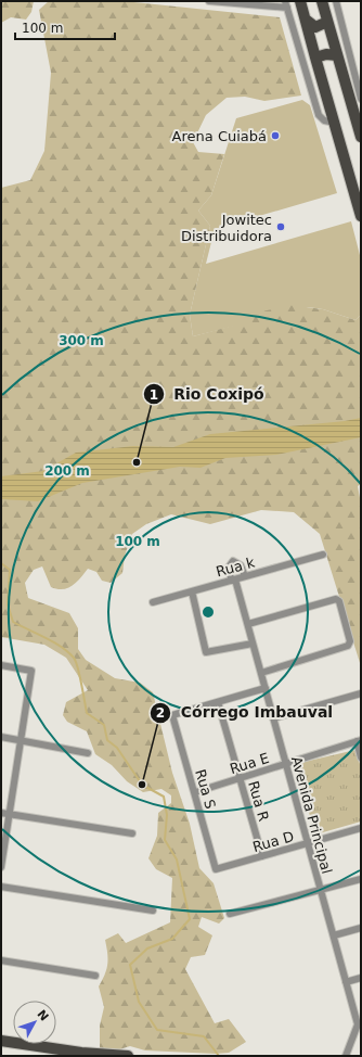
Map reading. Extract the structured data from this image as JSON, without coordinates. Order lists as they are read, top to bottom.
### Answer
{
  "streets": {
    "street": [
      "Rua k",
      "Rua E",
      "Rua S",
      "Rua R",
      "Avenida Principal",
      "Rua D"
    ]
  },
  "crossings": [
    ["Rua k", "Avenida Principal"],
    ["Rua E", "Rua S"],
    ["Rua E", "Rua R"],
    ["Rua E", "Avenida Principal"],
    ["Rua S", "Rua R"],
    ["Rua S", "Rua D"],
    ["Rua R", "Rua D"],
    ["Avenida Principal", "Rua D"]
  ],
  "places": [
    "Arena Cuiabá",
    "Jowitec Distribuidora",
    "Rio Coxipó",
    "Córrego Imbauval"
  ],
  "scale_bar": "100 m",
  "north": "top right",
  "rings": ["300 m", "200 m", "100 m"]
}
